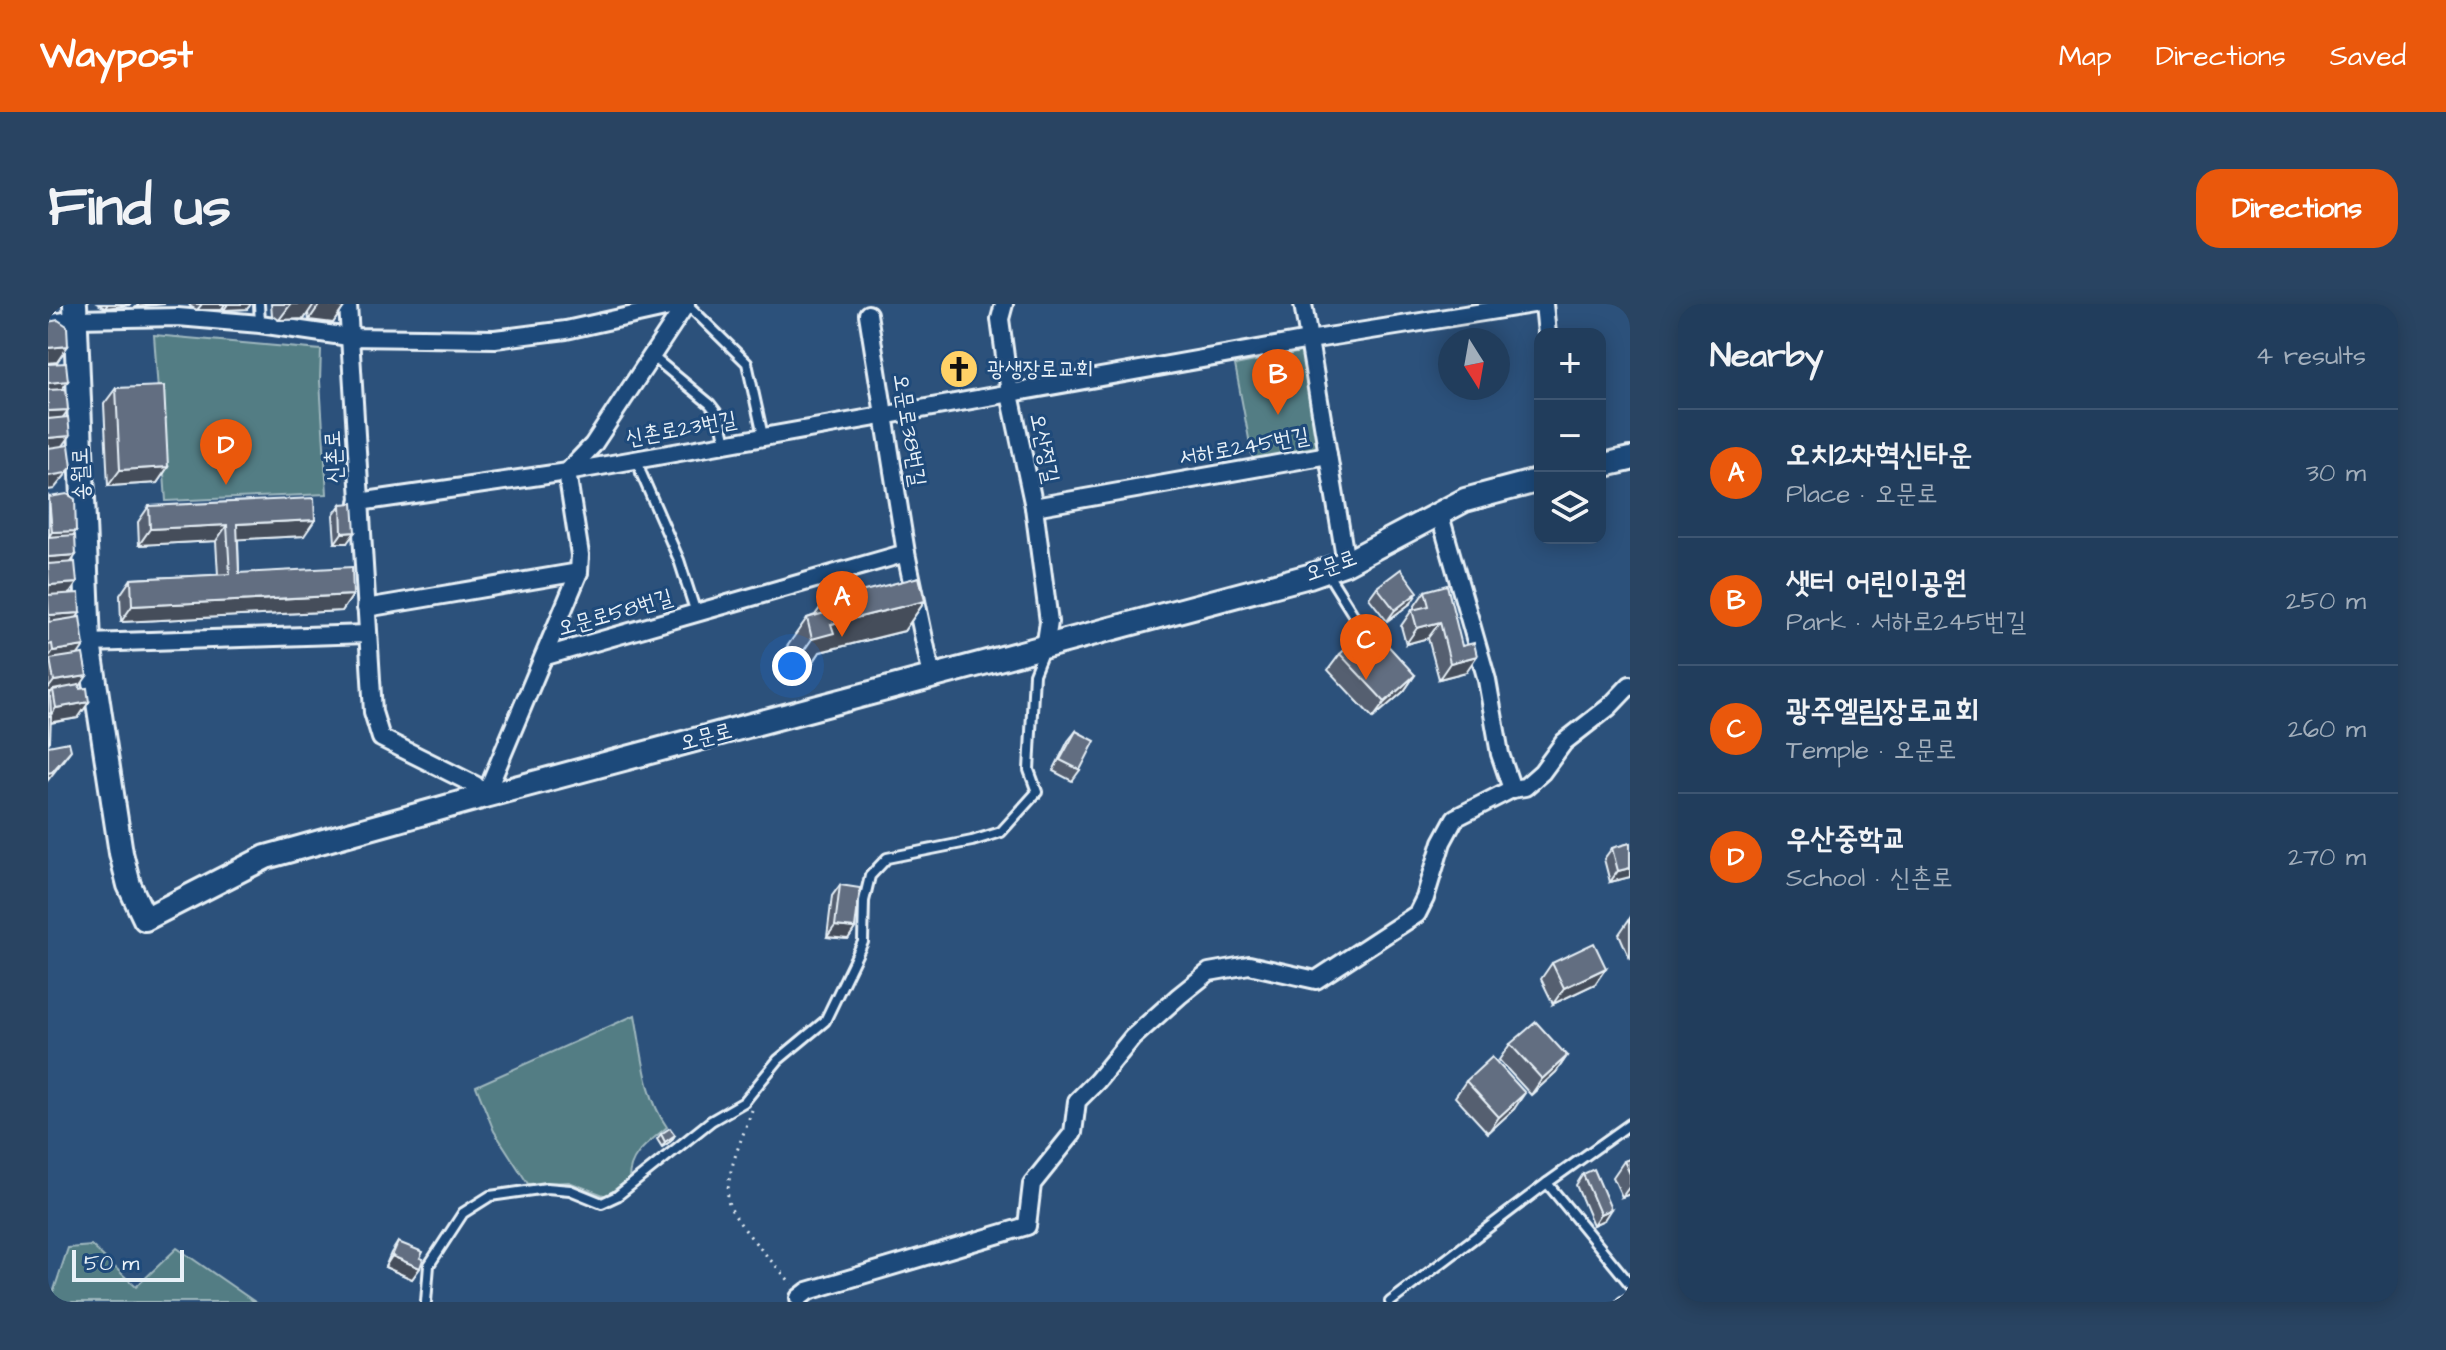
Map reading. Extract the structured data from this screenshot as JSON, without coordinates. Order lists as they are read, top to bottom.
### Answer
{
  "streets": {
    "street": [
      "신촌로23번길",
      "오문로38번길",
      "서하로245번길",
      "오산정길",
      "신촌로",
      "송월로",
      "오문로",
      "오문로58번길"
    ]
  },
  "crossings": [
    ["신촌로23번길", "오문로38번길"],
    ["신촌로23번길", "서하로245번길"],
    ["신촌로23번길", "오산정길"],
    ["신촌로23번길", "신촌로"],
    ["신촌로23번길", "오문로58번길"],
    ["오문로38번길", "오문로"],
    ["서하로245번길", "오산정길"],
    ["서하로245번길", "오문로"],
    ["오산정길", "오문로"],
    ["신촌로", "오문로"],
    ["신촌로", "오문로58번길"],
    ["송월로", "오문로"],
    ["오문로", "오문로58번길"]
  ],
  "places": {
    "church": ["광생장로교회"]
  },
  "scale_bar": "50 m",
  "north": "bottom",
  "page": {
    "header": "Waypost",
    "nav": ["Map", "Directions", "Saved"],
    "title": "Find us",
    "buttons": "Directions",
    "heading": ["Nearby", "4 results"],
    "map_buttons": ["+", "−"],
    "pins": [
      "B",
      "D",
      "A",
      "C"
    ],
    "list": [
      {
        "mark": "A",
        "name": "오치2차혁신타운",
        "note": "Place · 오문로",
        "value": "30 m"
      },
      {
        "mark": "B",
        "name": "샛터 어린이공원",
        "note": "Park · 서하로245번길",
        "value": "250 m"
      },
      {
        "mark": "C",
        "name": "광주엘림장로교회",
        "note": "Temple · 오문로",
        "value": "260 m"
      },
      {
        "mark": "D",
        "name": "우산중학교",
        "note": "School · 신촌로",
        "value": "270 m"
      }
    ],
    "scale": "50 m"
  }
}
